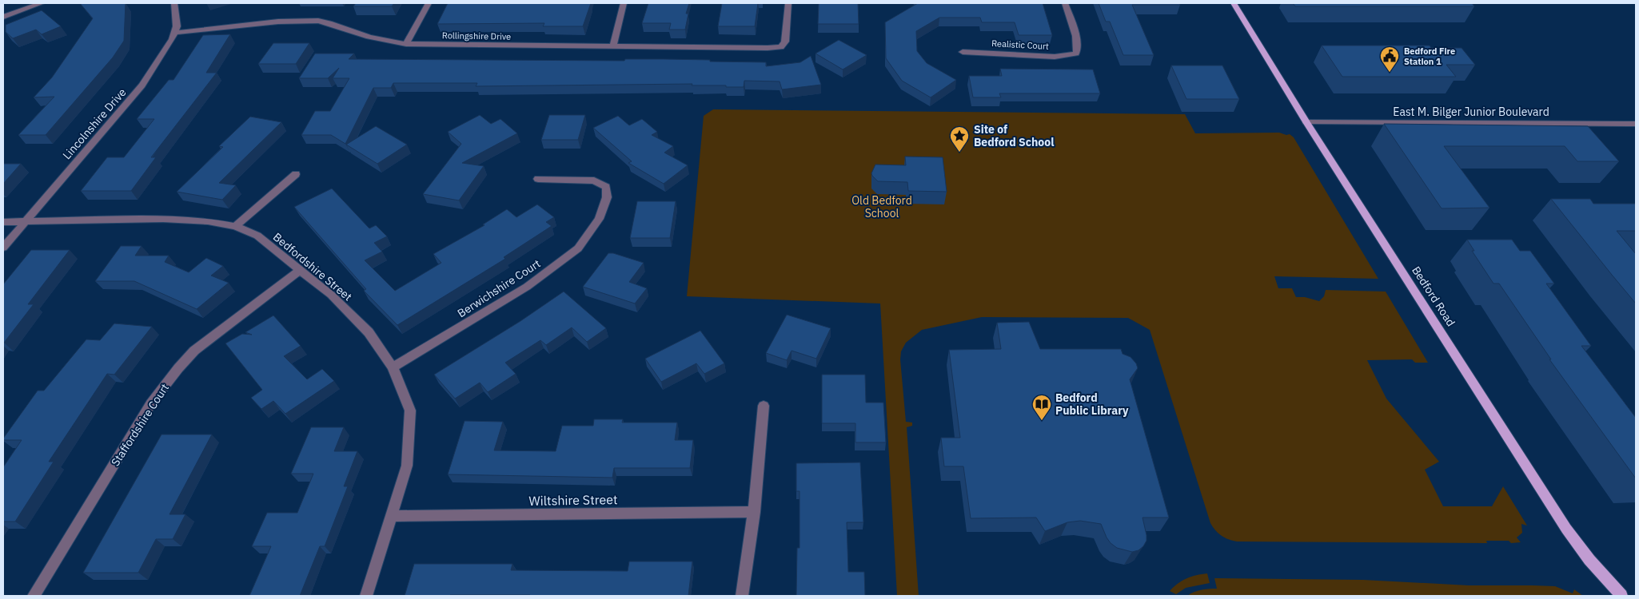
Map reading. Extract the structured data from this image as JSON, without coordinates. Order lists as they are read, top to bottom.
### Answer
{
  "streets": {
    "main road": ["Bedford Road"],
    "street": [
      "Rollingshire Drive",
      "Realistic Court",
      "East M. Bilger Junior Boulevard",
      "Lincolnshire Drive",
      "Bedfordshire Street",
      "Berwichshire Court",
      "Staffordshire Court",
      "Wiltshire Street"
    ]
  },
  "crossings": [
    ["Rollingshire Drive", "Lincolnshire Drive"],
    ["East M. Bilger Junior Boulevard", "Bedford Road"],
    ["Lincolnshire Drive", "Bedfordshire Street"],
    ["Bedfordshire Street", "Berwichshire Court"],
    ["Bedfordshire Street", "Staffordshire Court"],
    ["Bedfordshire Street", "Wiltshire Street"]
  ],
  "parks": ["Old Bedford School"],
  "places": {
    "public building": ["Bedford Fire Station 1"],
    "place": ["Site of Bedford School"],
    "library": ["Bedford Public Library"]
  }
}
